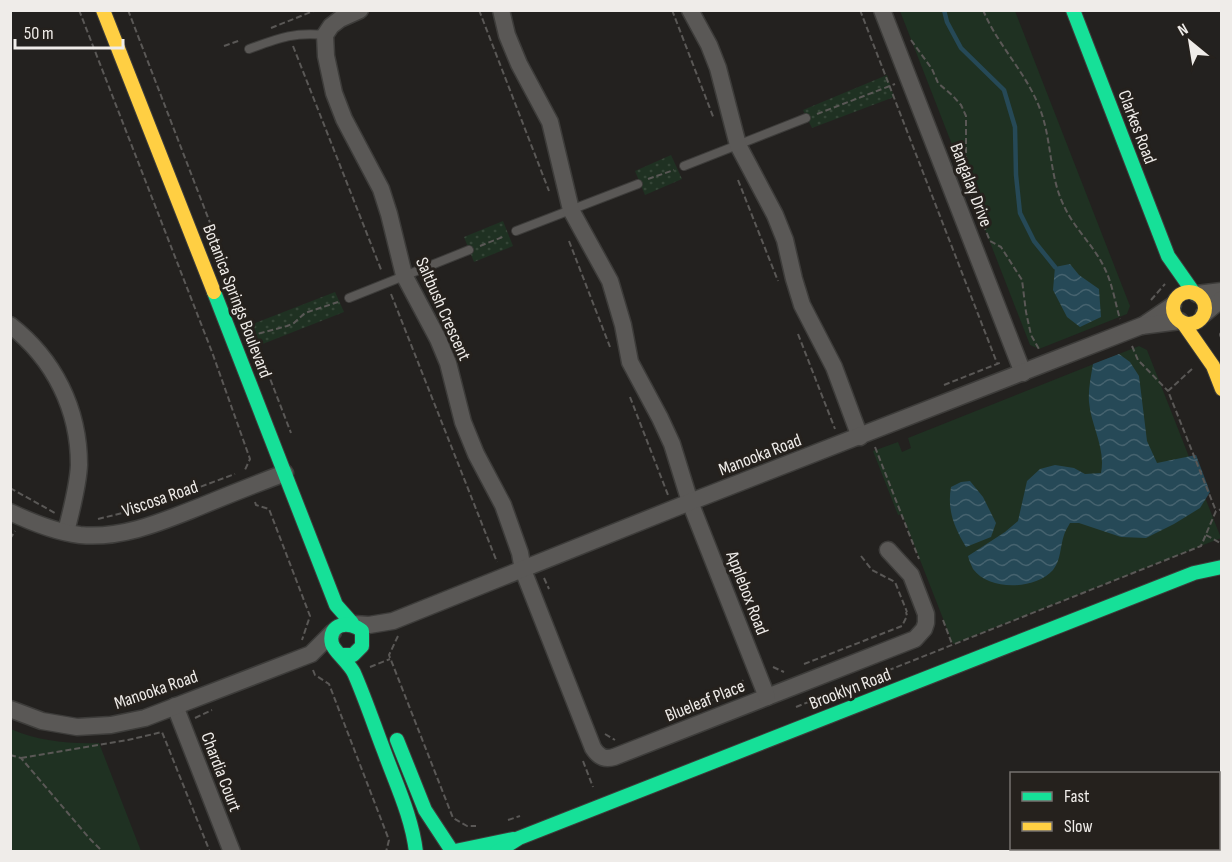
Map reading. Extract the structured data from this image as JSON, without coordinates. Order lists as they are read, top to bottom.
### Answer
{
  "streets": {
    "street": [
      "Clarkes Road",
      "Bangalay Drive",
      "Botanica Springs Boulevard",
      "Saltbush Crescent",
      "Manooka Road",
      "Viscosa Road",
      "Applebox Road",
      "Brooklyn Road",
      "Blueleaf Place",
      "Chardia Court"
    ]
  },
  "crossings": [
    ["Clarkes Road", "Manooka Road"],
    ["Bangalay Drive", "Manooka Road"],
    ["Botanica Springs Boulevard", "Manooka Road"],
    ["Botanica Springs Boulevard", "Viscosa Road"],
    ["Saltbush Crescent", "Manooka Road"],
    ["Saltbush Crescent", "Blueleaf Place"],
    ["Manooka Road", "Applebox Road"],
    ["Manooka Road", "Blueleaf Place"],
    ["Manooka Road", "Chardia Court"],
    ["Applebox Road", "Blueleaf Place"]
  ],
  "legend": ["Fast", "Slow"],
  "scale_bar": "50 m",
  "north": "top left"
}
